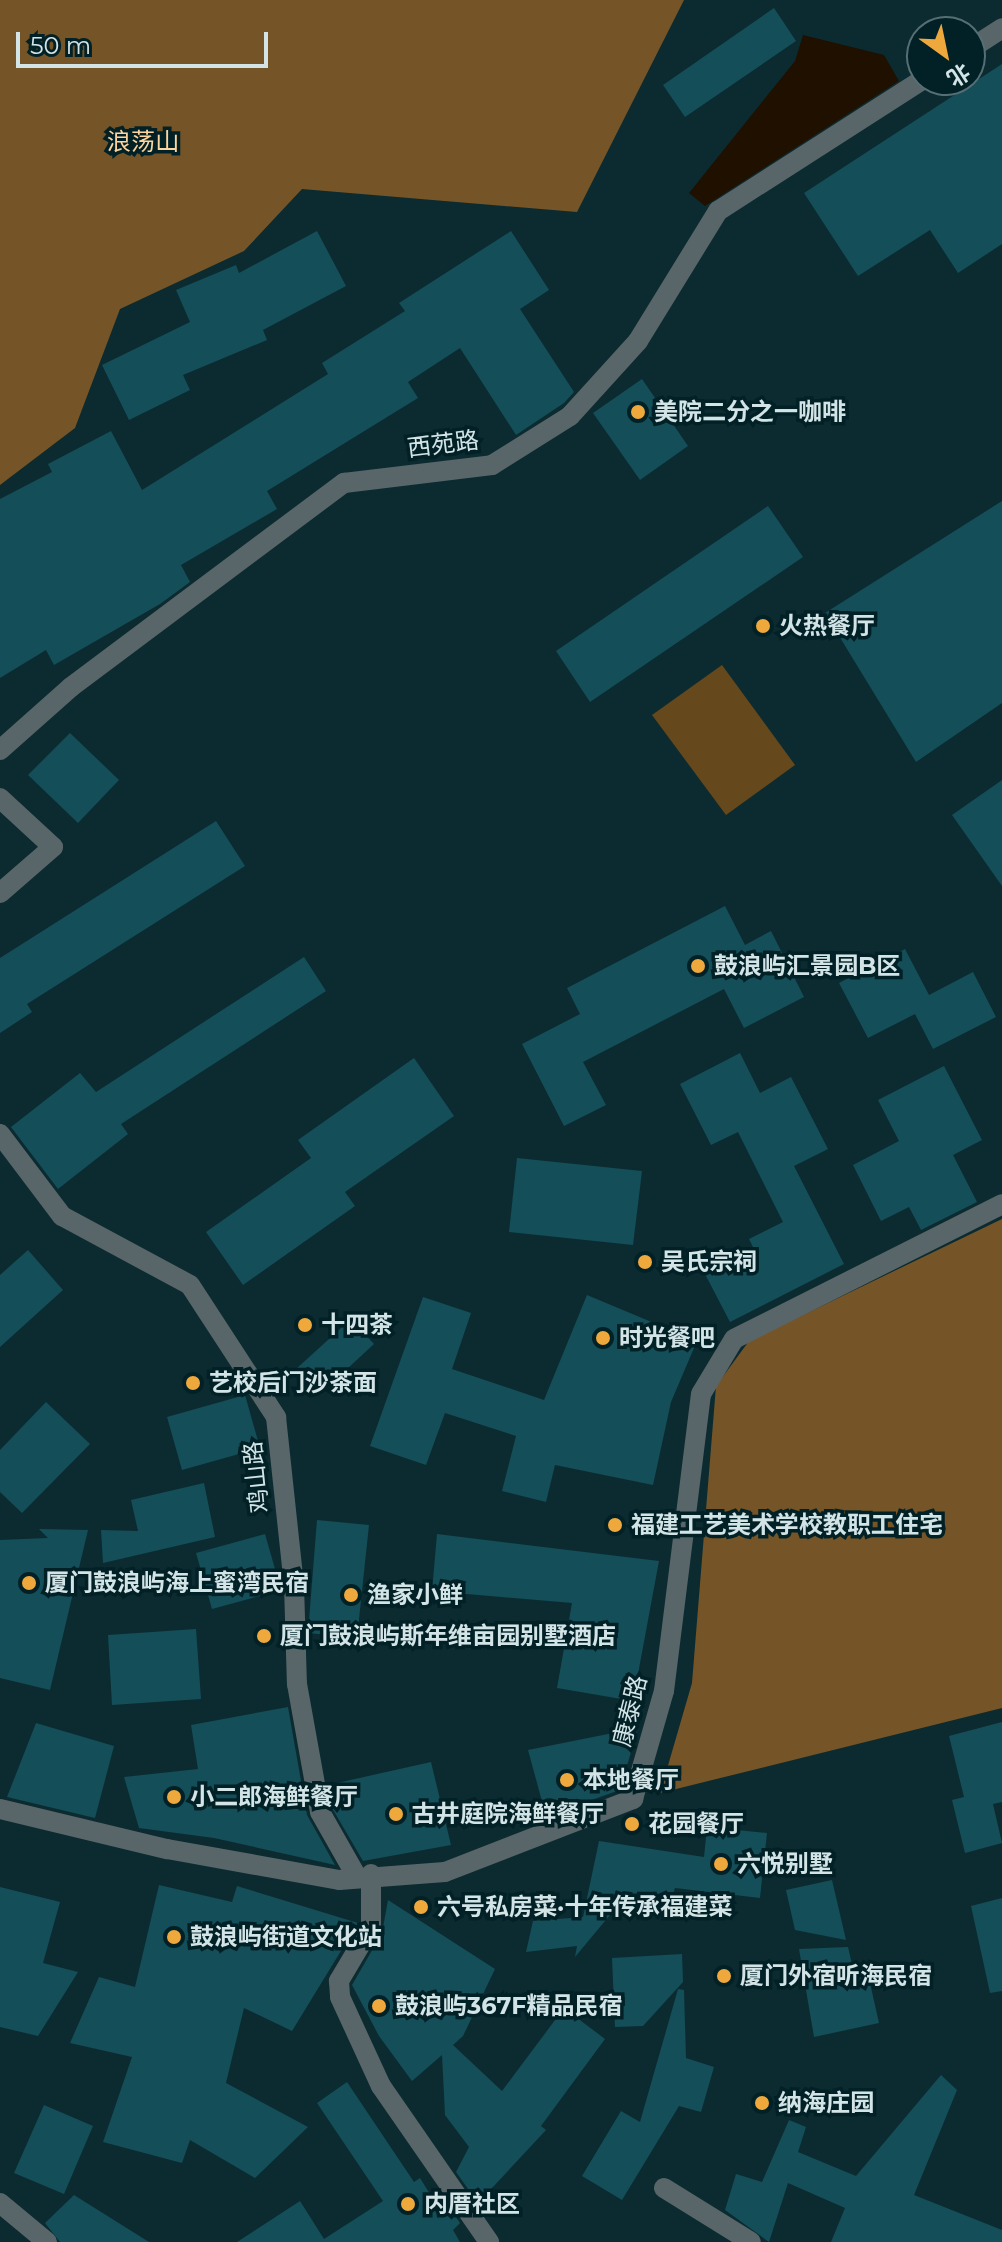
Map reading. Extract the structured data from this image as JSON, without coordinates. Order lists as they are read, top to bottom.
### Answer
{
  "streets": {
    "street": ["西苑路", "鸡山路", "康泰路"]
  },
  "crossings": [
    ["鸡山路", "康泰路"]
  ],
  "parks": ["浪荡山"],
  "places": [
    "美院二分之一咖啡",
    "火热餐厅",
    "鼓浪屿汇景园B区",
    "吴氏宗祠",
    "十四茶",
    "时光餐吧",
    "艺校后门沙茶面",
    "福建工艺美术学校教职工住宅",
    "厦门鼓浪屿海上蜜湾民宿",
    "渔家小鲜",
    "厦门鼓浪屿斯年维亩园别墅酒店",
    "本地餐厅",
    "小二郎海鲜餐厅",
    "古井庭院海鲜餐厅",
    "花园餐厅",
    "六悦别墅",
    "六号私房菜·十年传承福建菜",
    "鼓浪屿街道文化站",
    "厦门外宿听海民宿",
    "鼓浪屿367F精品民宿",
    "纳海庄园",
    "内厝社区"
  ],
  "scale_bar": "50 m",
  "north": "bottom right"
}
